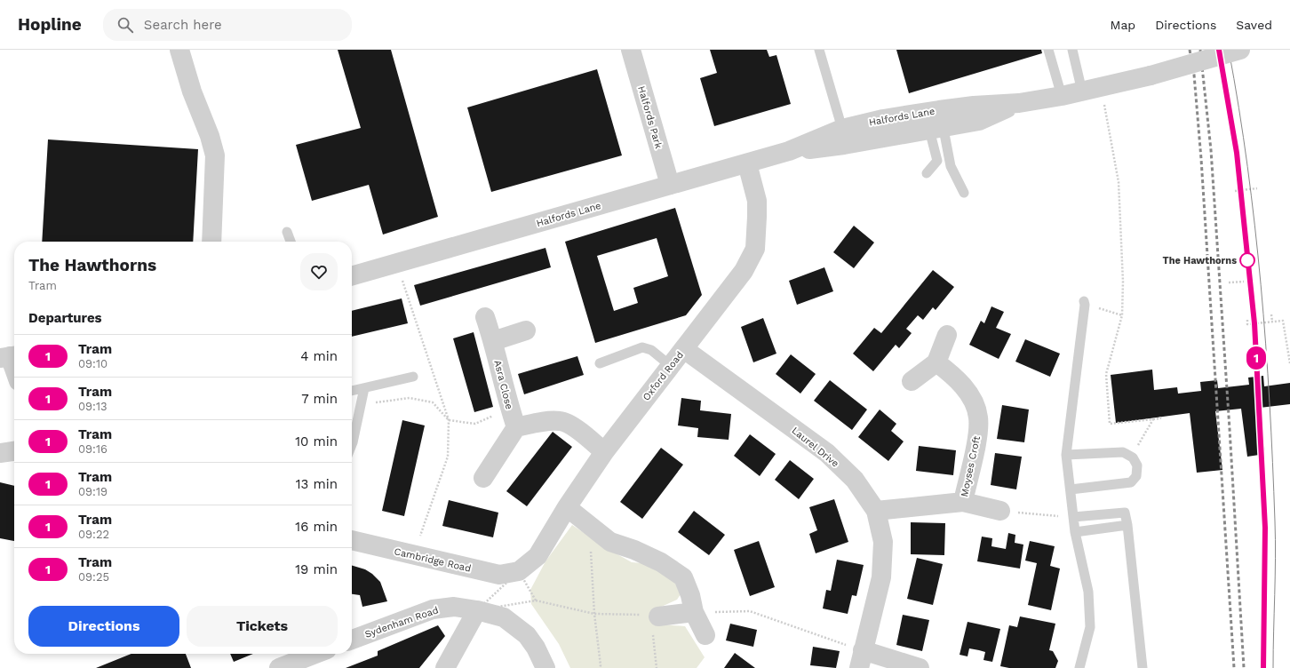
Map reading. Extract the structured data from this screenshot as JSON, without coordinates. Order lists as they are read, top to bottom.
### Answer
{
  "streets": {
    "street": [
      "Halfords Lane",
      "Halfords Park",
      "Oxford Road",
      "Asra Close",
      "Laurel Drive",
      "Moyses Croft",
      "Cambridge Road",
      "Sydenham Road"
    ]
  },
  "crossings": [
    ["Halfords Lane", "Halfords Park"],
    ["Halfords Lane", "Oxford Road"],
    ["Oxford Road", "Laurel Drive"],
    ["Oxford Road", "Cambridge Road"],
    ["Laurel Drive", "Moyses Croft"]
  ],
  "places": ["The Hawthorns"],
  "lines": ["tram line 1"],
  "page": {
    "header": "Hopline",
    "search": "Search here",
    "nav": ["Map", "Directions", "Saved"],
    "on_map": "1",
    "heading": [
      ["The Hawthorns", "Tram"],
      "Departures"
    ],
    "list": [
      {
        "mark": "1",
        "name": "Tram",
        "note": "09:10",
        "value": "4 min"
      },
      {
        "mark": "1",
        "name": "Tram",
        "note": "09:13",
        "value": "7 min"
      },
      {
        "mark": "1",
        "name": "Tram",
        "note": "09:16",
        "value": "10 min"
      },
      {
        "mark": "1",
        "name": "Tram",
        "note": "09:19",
        "value": "13 min"
      },
      {
        "mark": "1",
        "name": "Tram",
        "note": "09:22",
        "value": "16 min"
      },
      {
        "mark": "1",
        "name": "Tram",
        "note": "09:25",
        "value": "19 min"
      }
    ],
    "buttons": ["Directions", "Tickets"]
  }
}
